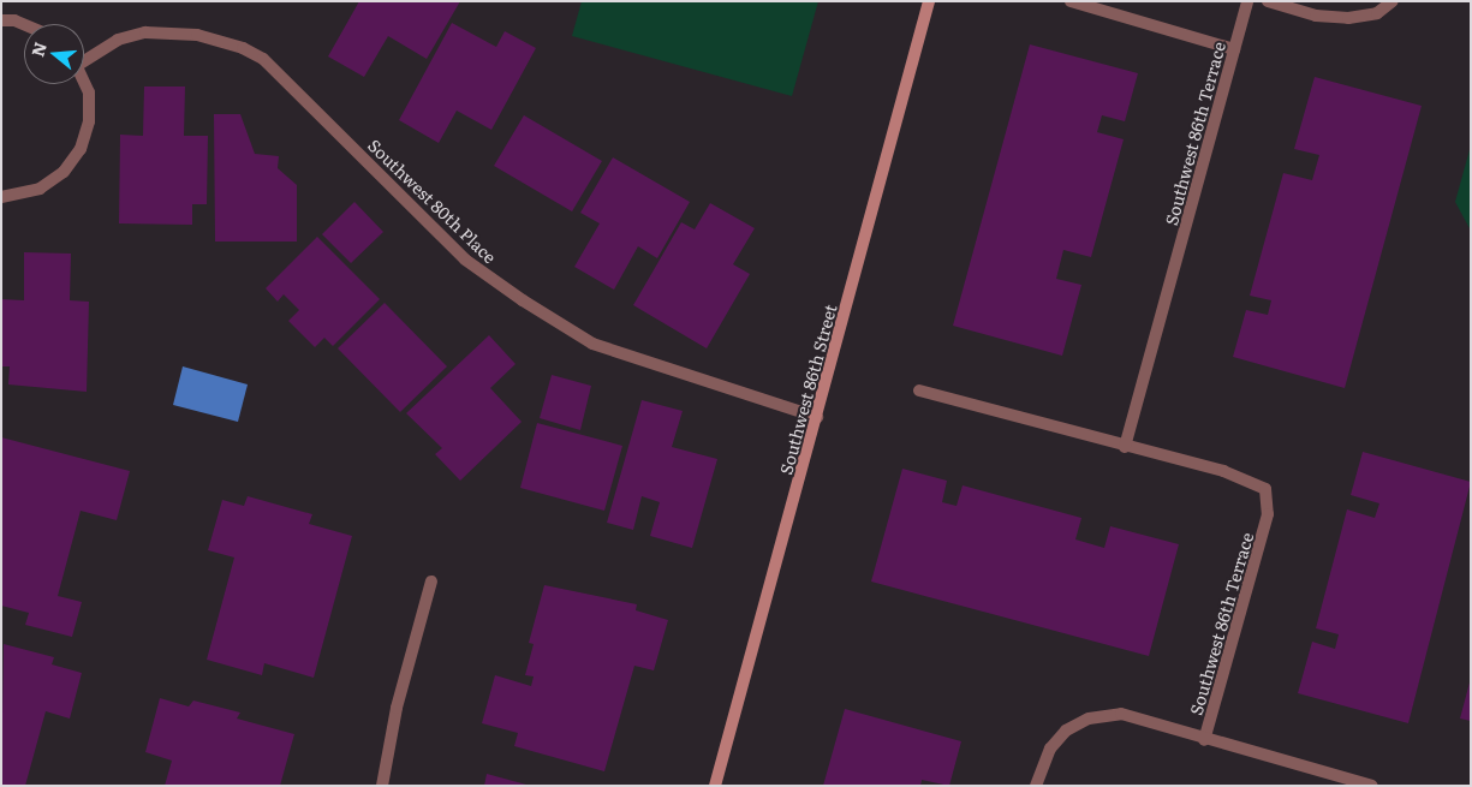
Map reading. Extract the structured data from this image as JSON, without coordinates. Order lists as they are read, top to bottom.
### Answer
{
  "streets": {
    "street": ["Southwest 86th Terrace", "Southwest 80th Place", "Southwest 86th Street"]
  },
  "crossings": [
    ["Southwest 80th Place", "Southwest 86th Street"]
  ],
  "north": "left"
}
